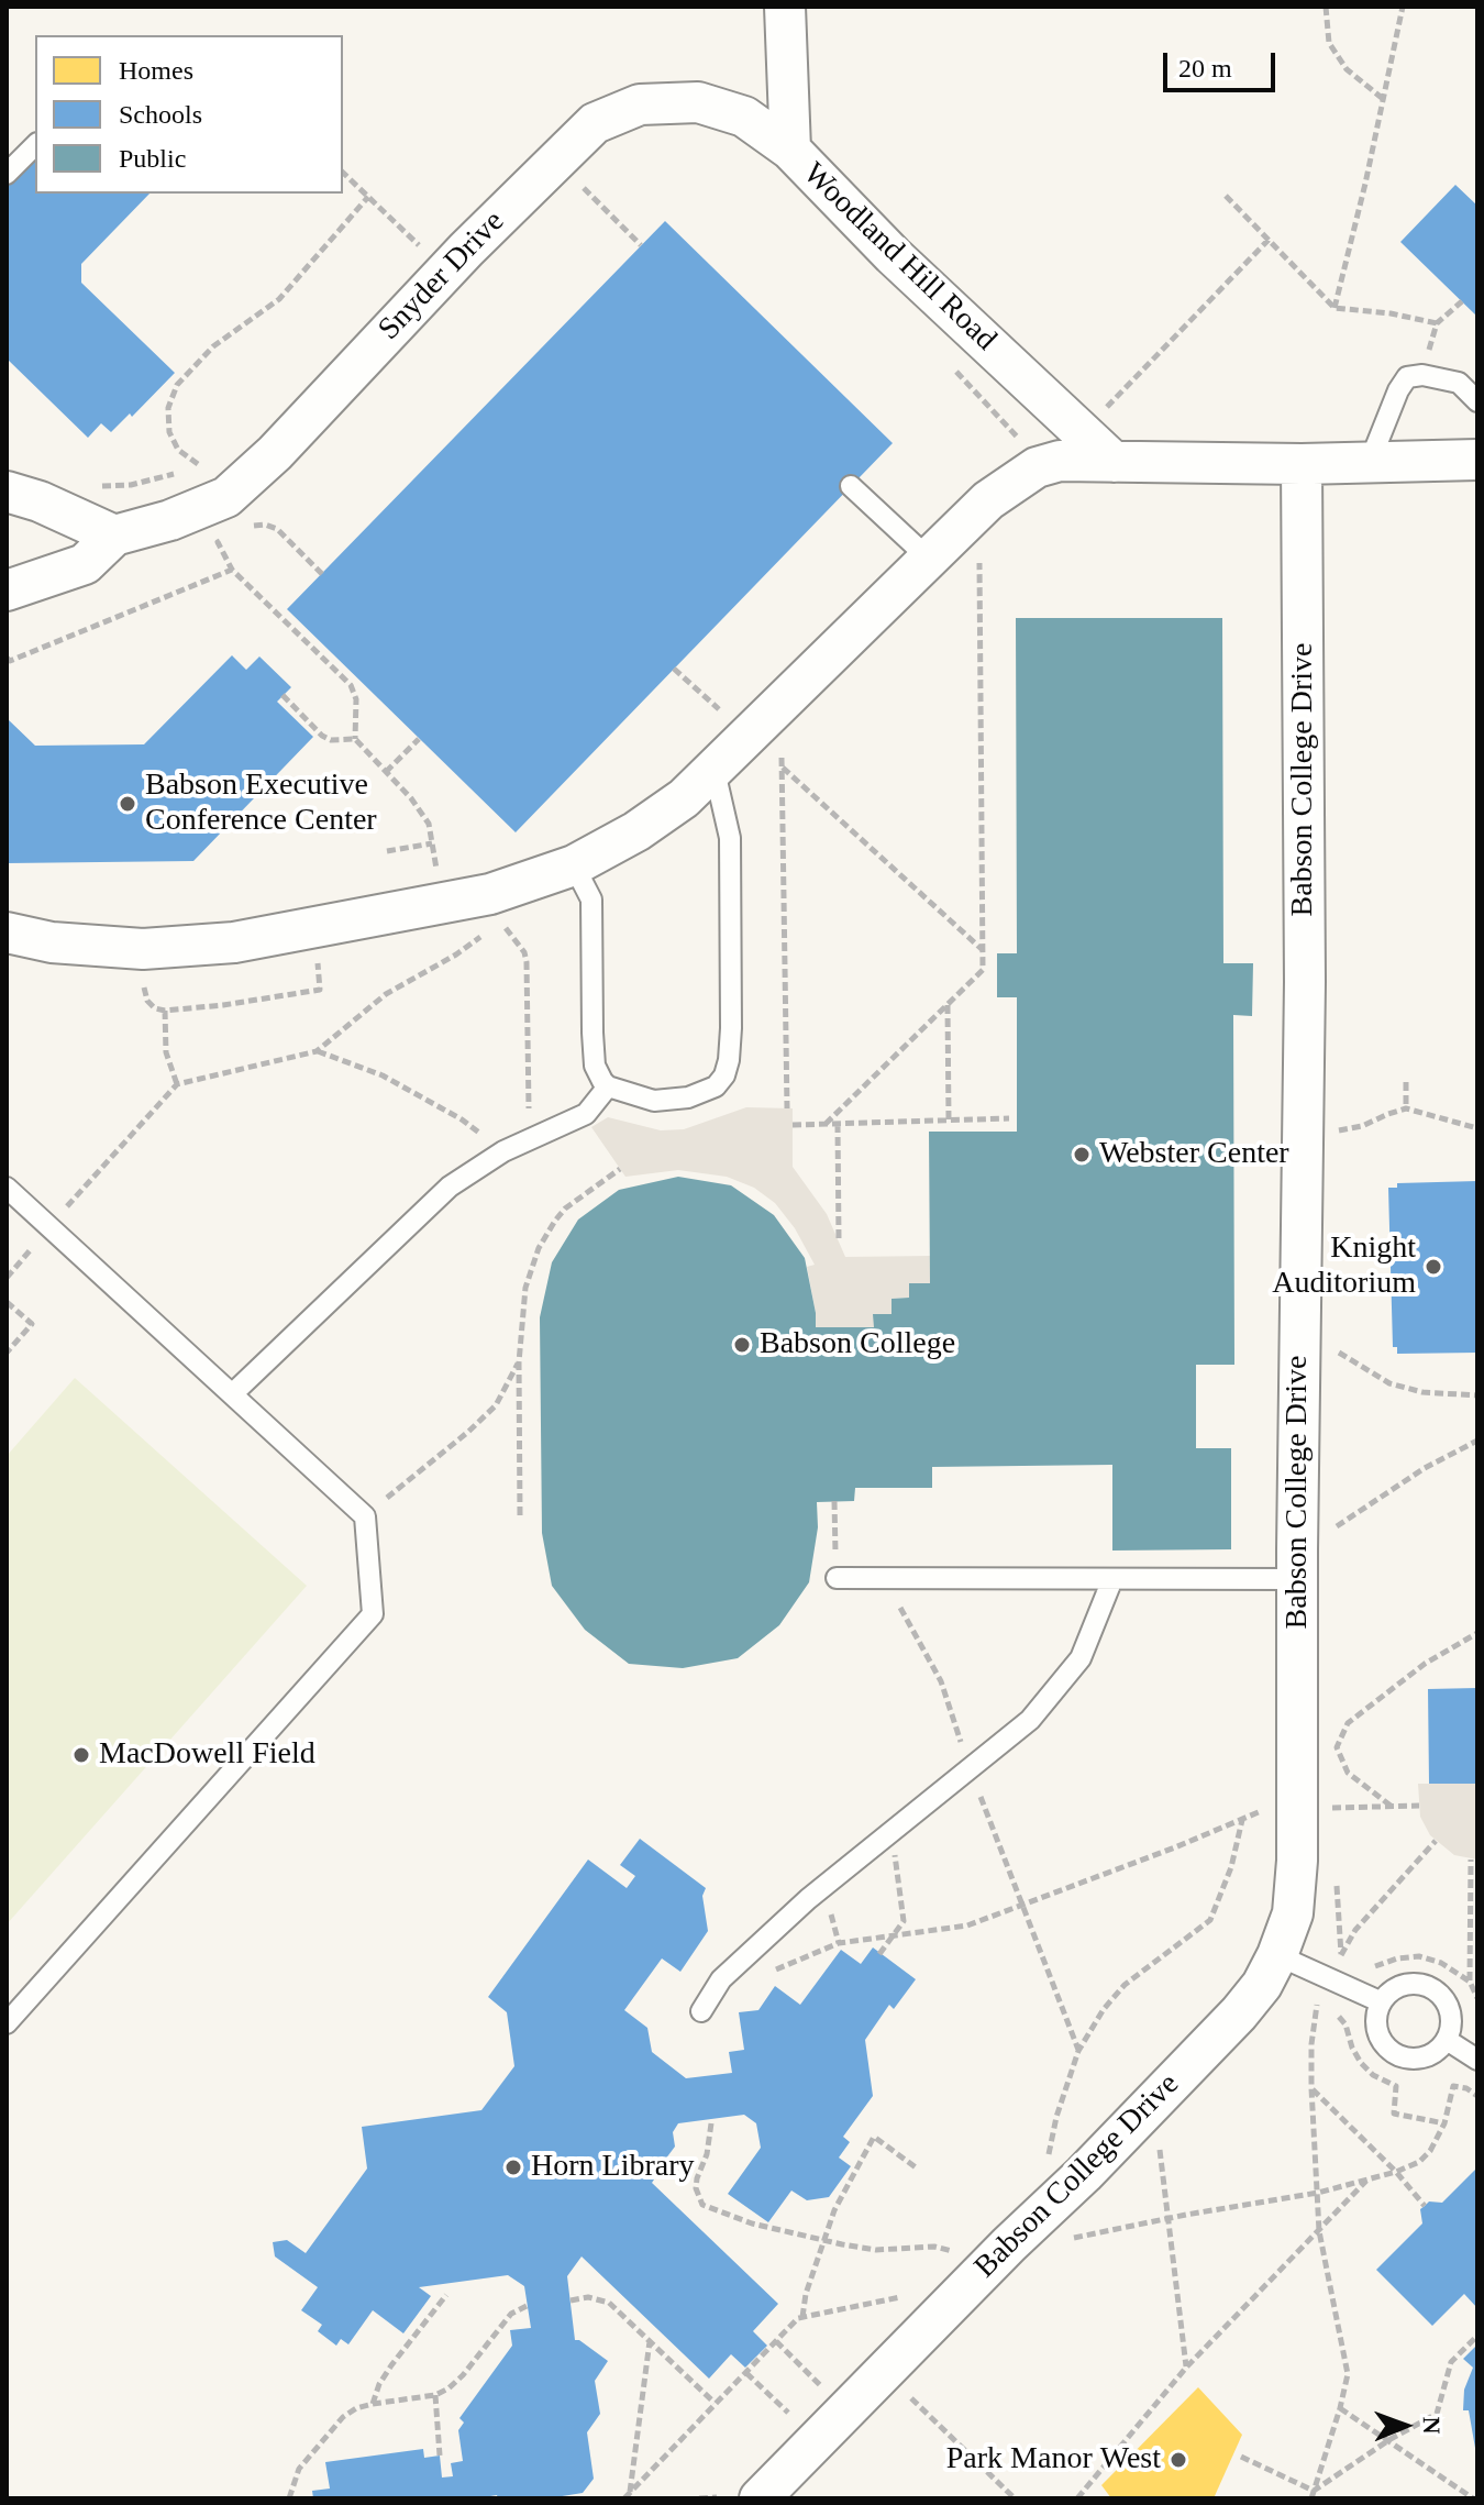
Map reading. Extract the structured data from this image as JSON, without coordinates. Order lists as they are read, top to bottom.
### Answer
{
  "streets": {
    "street": ["Woodland Hill Road", "Snyder Drive", "Babson College Drive"]
  },
  "crossings": [
    ["Woodland Hill Road", "Snyder Drive"]
  ],
  "places": [
    "Babson Executive Conference Center",
    "Webster Center",
    "Knight Auditorium",
    "Babson College",
    "MacDowell Field",
    "Horn Library",
    "Park Manor West"
  ],
  "legend": ["Homes", "Schools", "Public"],
  "scale_bar": "20 m",
  "north": "right"
}
